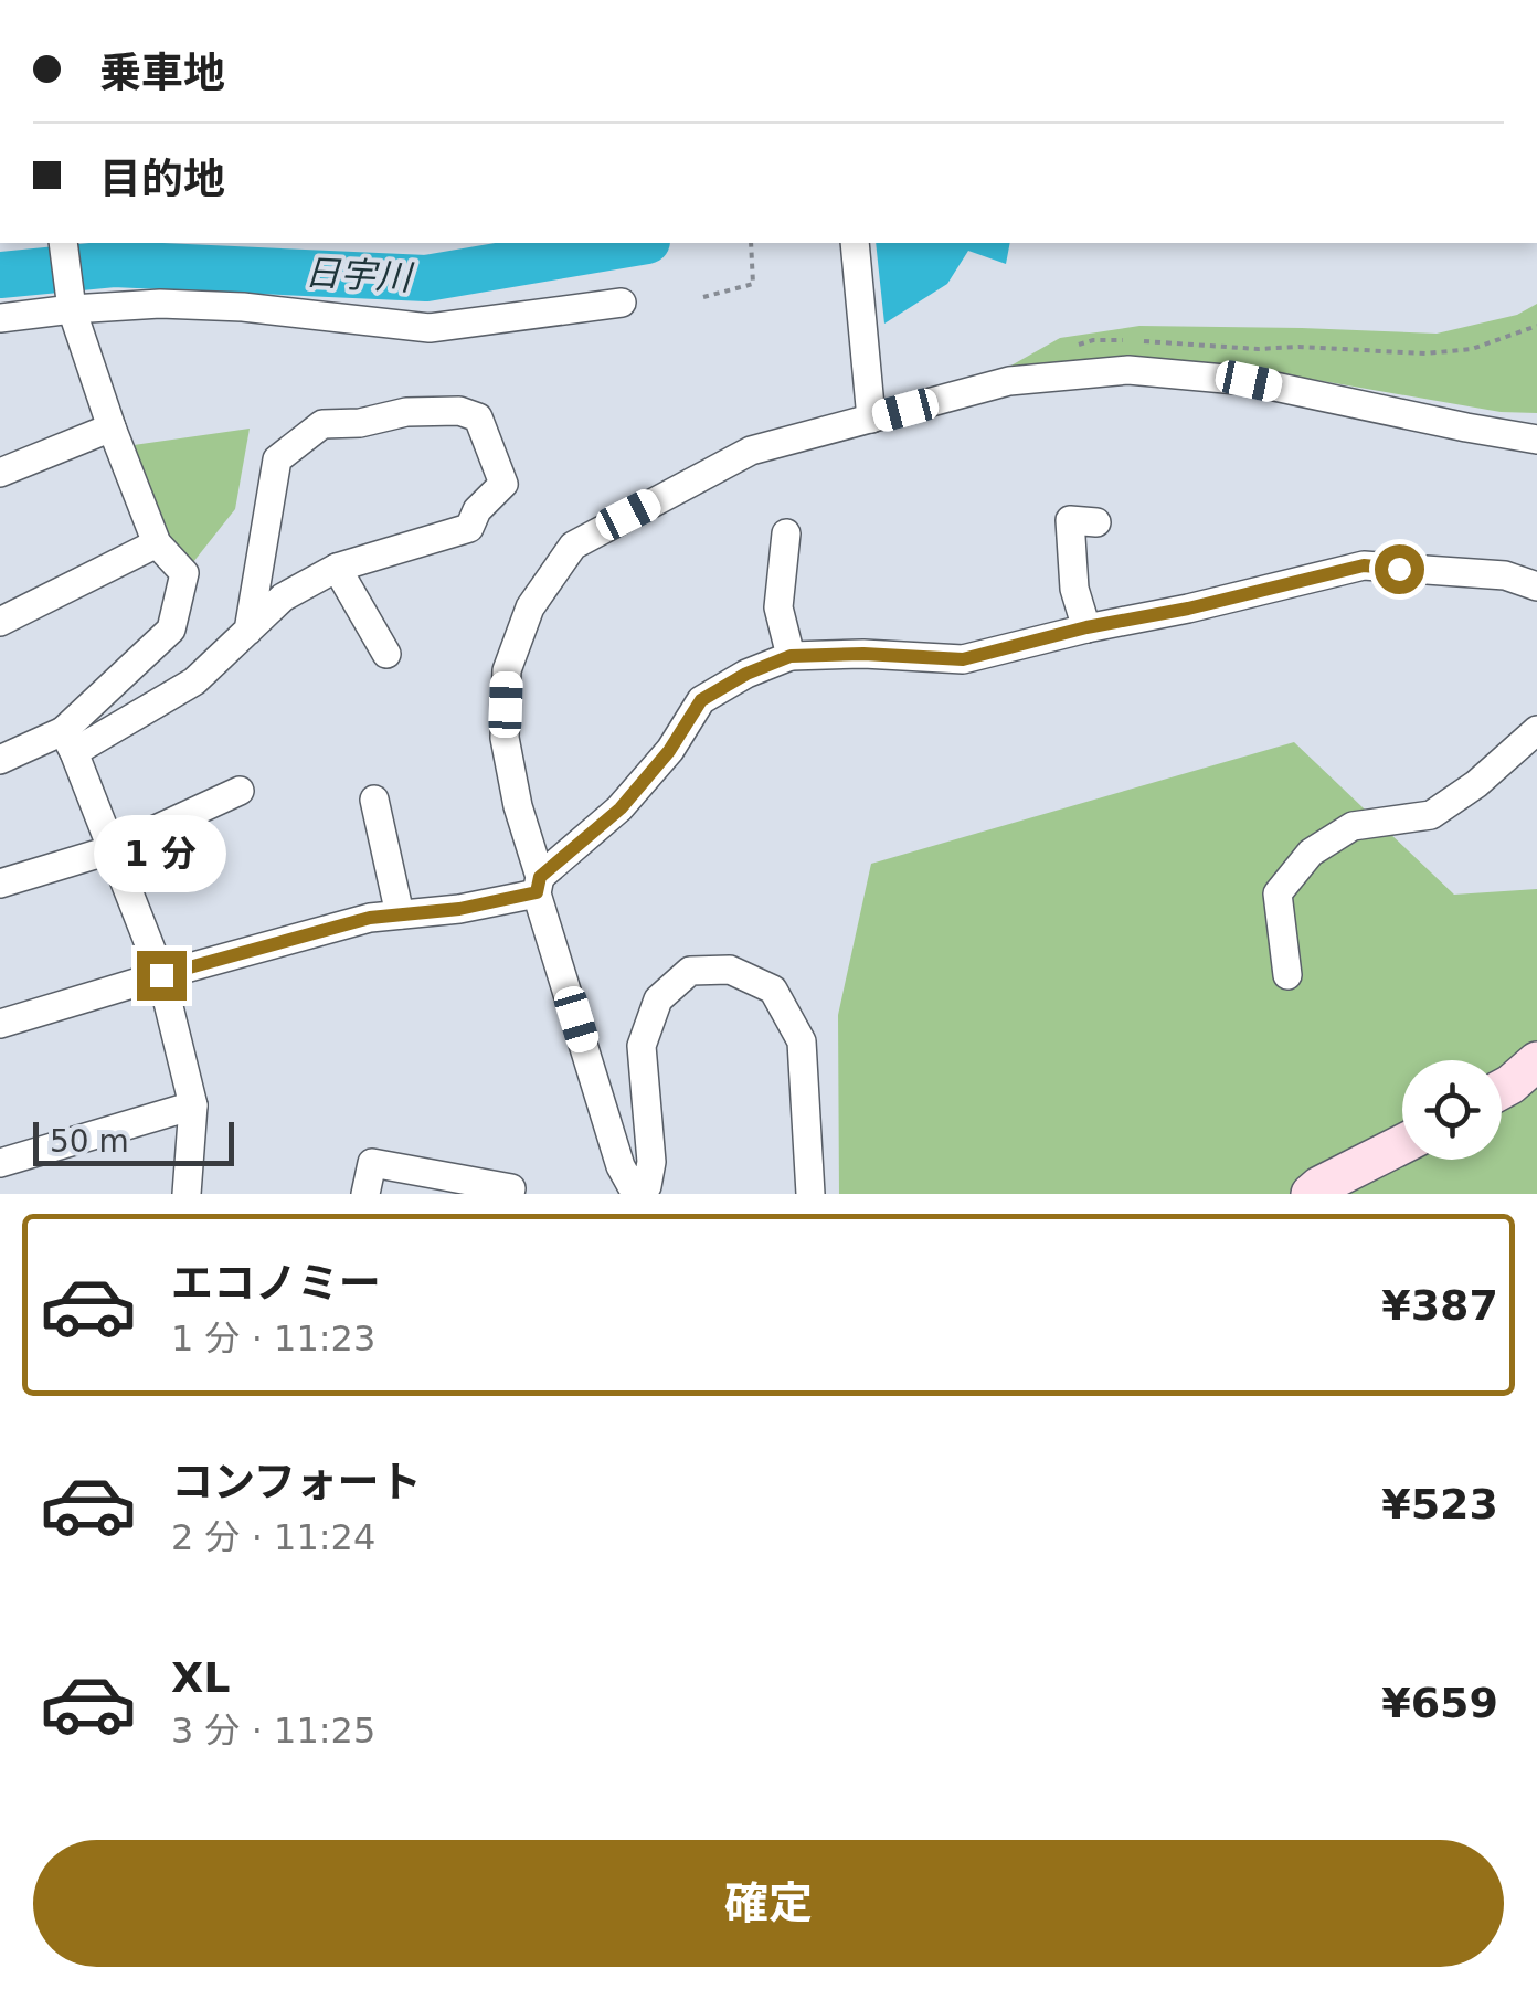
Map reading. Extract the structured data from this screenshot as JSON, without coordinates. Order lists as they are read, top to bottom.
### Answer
{
  "water": ["日宇川"],
  "scale_bar": "50 m",
  "page": {
    "banner": ["乗車地", "目的地"],
    "bubble": "1 分",
    "scale": "50 m",
    "list": [
      {
        "name": "エコノミー",
        "note": "1 分 · 11:23",
        "value": "¥387"
      },
      {
        "name": "コンフォート",
        "note": "2 分 · 11:24",
        "value": "¥523"
      },
      {
        "name": "XL",
        "note": "3 分 · 11:25",
        "value": "¥659"
      }
    ],
    "buttons": "確定"
  }
}
